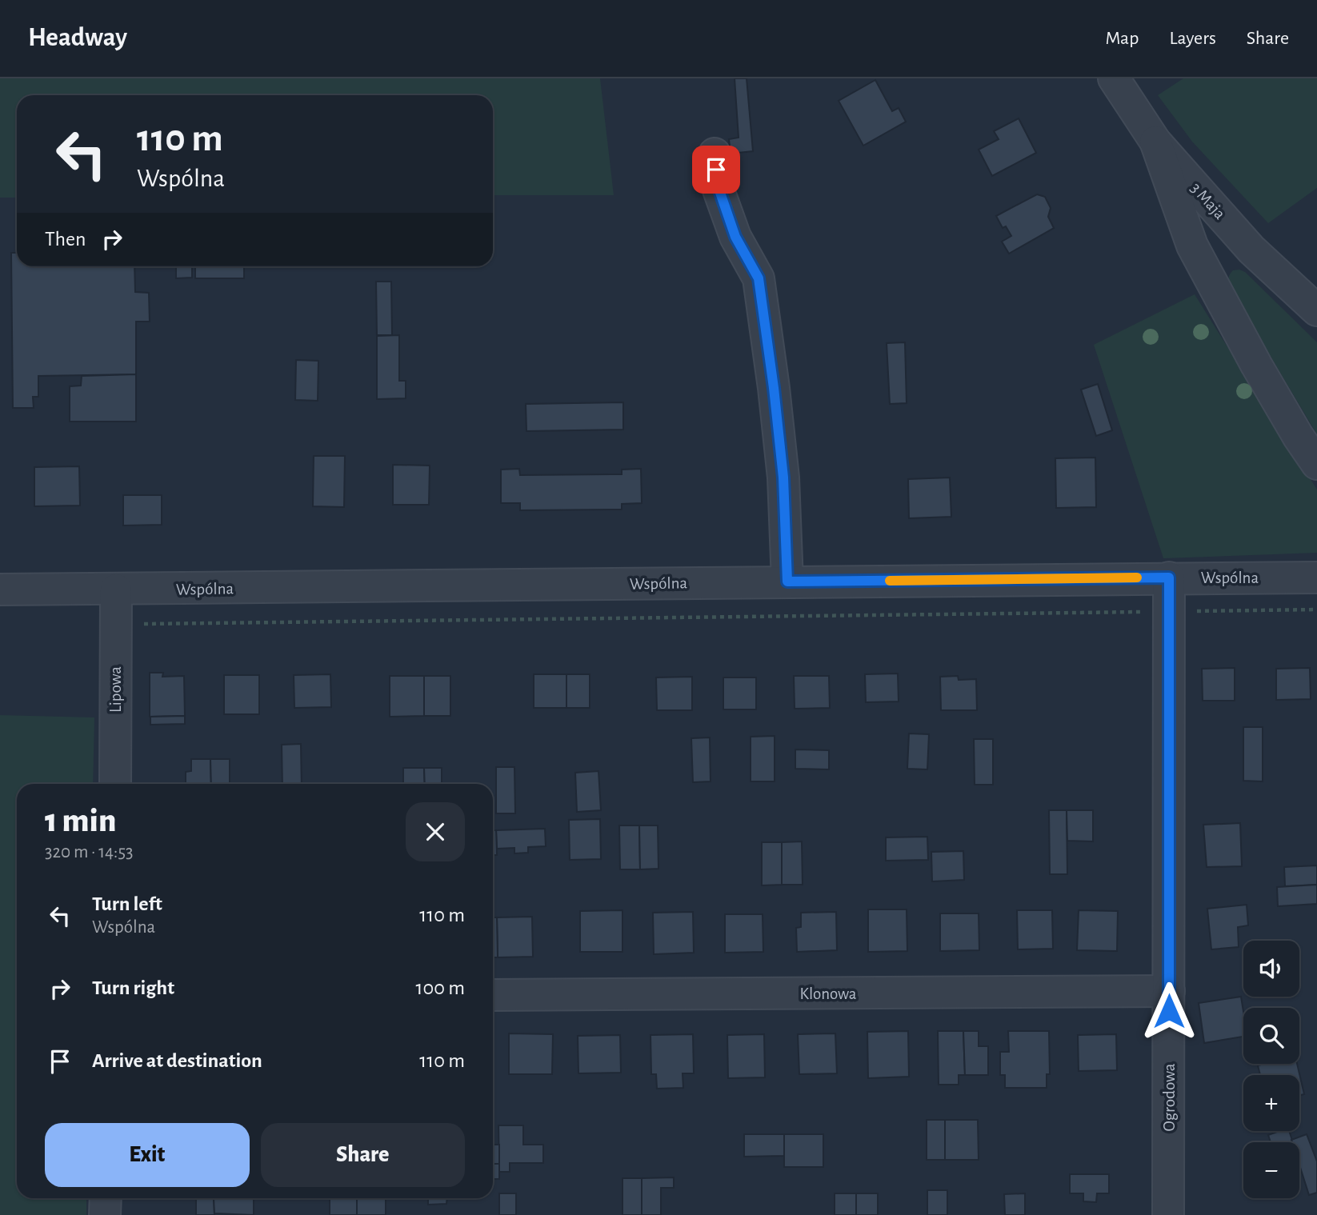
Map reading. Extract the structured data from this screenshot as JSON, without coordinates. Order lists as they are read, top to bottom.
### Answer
{
  "streets": {
    "street": [
      "3 Maja",
      "Wspólna",
      "Lipowa",
      "Klonowa",
      "Ogrodowa"
    ]
  },
  "crossings": [
    ["Wspólna", "Lipowa"],
    ["Wspólna", "Ogrodowa"],
    ["Klonowa", "Ogrodowa"]
  ],
  "page": {
    "header": "Headway",
    "nav": ["Map", "Layers", "Share"],
    "turn": ["110 m", "Wspólna"],
    "then": "Then",
    "heading": ["1 min", "320 m · 14:53"],
    "list": [
      {
        "name": "Turn left",
        "note": "Wspólna",
        "value": "110 m"
      },
      {
        "name": "Turn right",
        "value": "100 m"
      },
      {
        "name": "Arrive at destination",
        "value": "110 m"
      }
    ],
    "map_buttons": ["+", "−"],
    "buttons": ["Exit", "Share"]
  }
}
